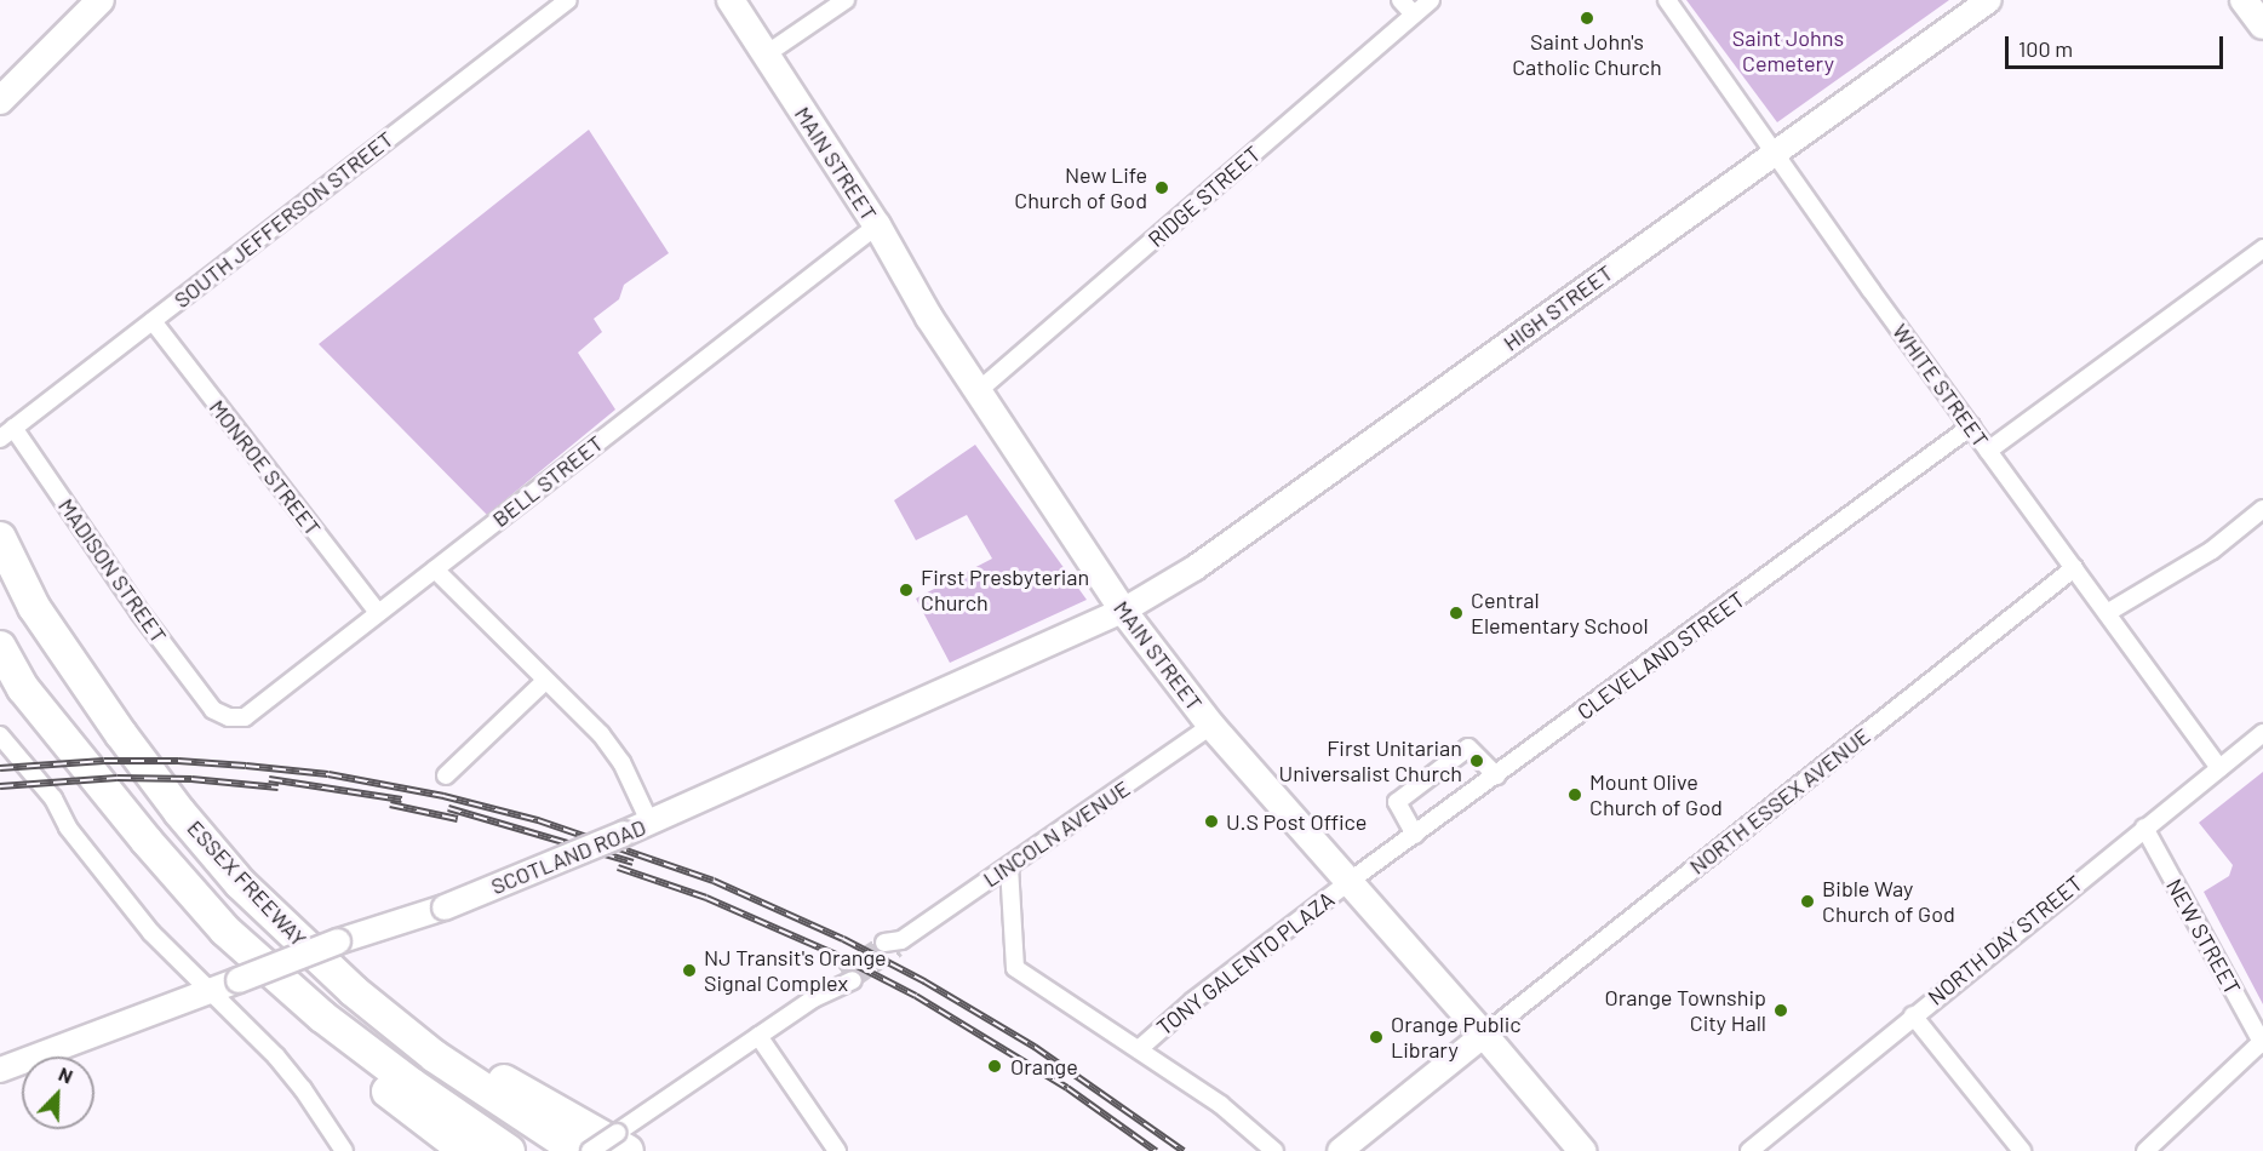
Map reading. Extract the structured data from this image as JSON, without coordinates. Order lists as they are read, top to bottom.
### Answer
{
  "streets": {
    "highway": ["ESSEX FREEWAY"],
    "main road": ["MAIN STREET", "HIGH STREET", "SCOTLAND ROAD"],
    "street": [
      "RIDGE STREET",
      "SOUTH JEFFERSON STREET",
      "WHITE STREET",
      "MONROE STREET",
      "BELL STREET",
      "MADISON STREET",
      "CLEVELAND STREET",
      "NORTH ESSEX AVENUE",
      "LINCOLN AVENUE",
      "NEW STREET",
      "NORTH DAY STREET",
      "TONY GALENTO PLAZA"
    ]
  },
  "crossings": [
    ["MAIN STREET", "RIDGE STREET"],
    ["MAIN STREET", "HIGH STREET"],
    ["MAIN STREET", "BELL STREET"],
    ["MAIN STREET", "CLEVELAND STREET"],
    ["MAIN STREET", "NORTH ESSEX AVENUE"],
    ["MAIN STREET", "LINCOLN AVENUE"],
    ["MAIN STREET", "SCOTLAND ROAD"],
    ["MAIN STREET", "TONY GALENTO PLAZA"],
    ["SOUTH JEFFERSON STREET", "MONROE STREET"],
    ["SOUTH JEFFERSON STREET", "MADISON STREET"],
    ["HIGH STREET", "WHITE STREET"],
    ["HIGH STREET", "SCOTLAND ROAD"],
    ["WHITE STREET", "CLEVELAND STREET"],
    ["WHITE STREET", "NORTH ESSEX AVENUE"],
    ["WHITE STREET", "NORTH DAY STREET"],
    ["MONROE STREET", "BELL STREET"],
    ["BELL STREET", "MADISON STREET"],
    ["CLEVELAND STREET", "TONY GALENTO PLAZA"],
    ["NEW STREET", "NORTH DAY STREET"]
  ],
  "parks": ["Saint Johns Cemetery"],
  "places": [
    "Saint John's Catholic Church",
    "New Life Church of God",
    "First Presbyterian Church",
    "Central Elementary School",
    "First Unitarian Universalist Church",
    "Mount Olive Church of God",
    "U.S Post Office",
    "Bible Way Church of God",
    "NJ Transit's Orange Signal Complex",
    "Orange Township City Hall",
    "Orange Public Library",
    "Orange"
  ],
  "scale_bar": "100 m",
  "north": "top right"
}
